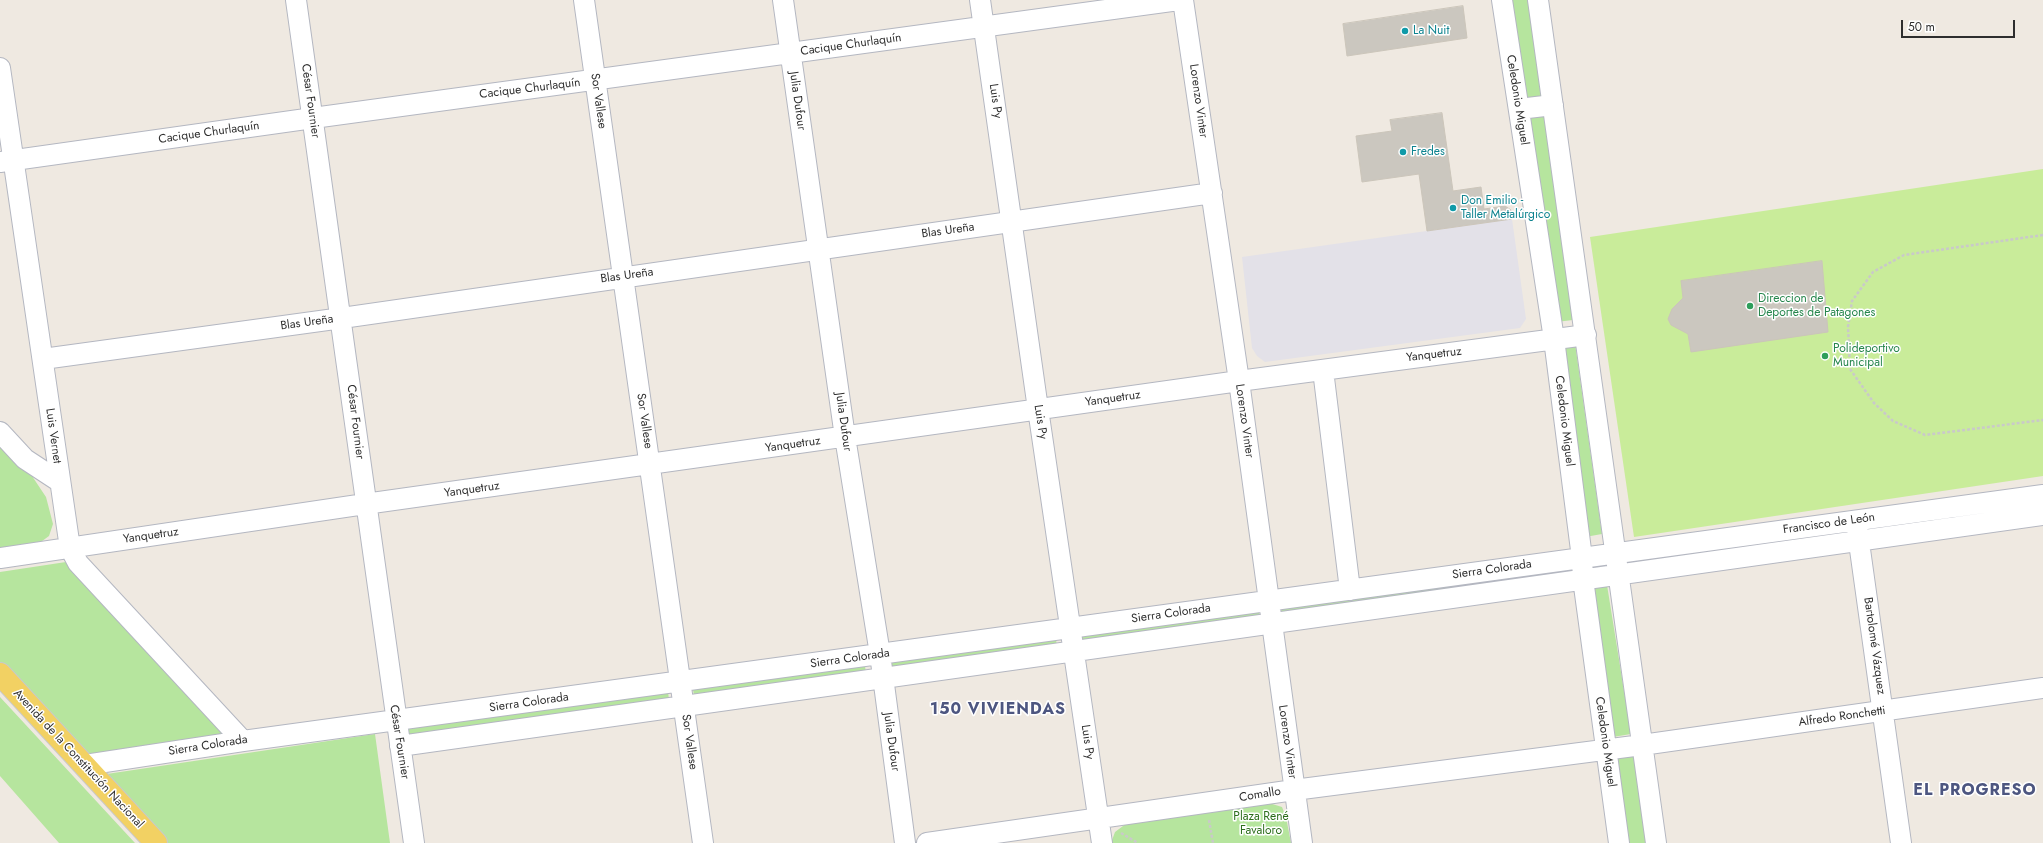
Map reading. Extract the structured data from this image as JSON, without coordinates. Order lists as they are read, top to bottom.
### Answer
{
  "streets": {
    "main road": ["Avenida de la Constitución Nacional"],
    "street": [
      "Cacique Churlaquín",
      "Celedonio Miguel",
      "César Fournier",
      "Sor Vallese",
      "Julia Dufour",
      "Luis Py",
      "Lorenzo Vinter",
      "Blas Ureña",
      "Yanquetruz",
      "Luis Vernet",
      "Francisco de León",
      "Sierra Colorada",
      "Bartolomé Vázquez",
      "Alfredo Ronchetti",
      "Comallo"
    ]
  },
  "crossings": [
    ["Cacique Churlaquín", "César Fournier"],
    ["Cacique Churlaquín", "Sor Vallese"],
    ["Cacique Churlaquín", "Julia Dufour"],
    ["Cacique Churlaquín", "Luis Py"],
    ["Cacique Churlaquín", "Luis Vernet"],
    ["Celedonio Miguel", "Yanquetruz"],
    ["Celedonio Miguel", "Sierra Colorada"],
    ["Celedonio Miguel", "Comallo"],
    ["César Fournier", "Blas Ureña"],
    ["César Fournier", "Yanquetruz"],
    ["César Fournier", "Sierra Colorada"],
    ["Sor Vallese", "Blas Ureña"],
    ["Sor Vallese", "Yanquetruz"],
    ["Sor Vallese", "Sierra Colorada"],
    ["Julia Dufour", "Blas Ureña"],
    ["Julia Dufour", "Yanquetruz"],
    ["Julia Dufour", "Sierra Colorada"],
    ["Luis Py", "Blas Ureña"],
    ["Luis Py", "Yanquetruz"],
    ["Luis Py", "Sierra Colorada"],
    ["Luis Py", "Comallo"],
    ["Lorenzo Vinter", "Blas Ureña"],
    ["Lorenzo Vinter", "Yanquetruz"],
    ["Lorenzo Vinter", "Sierra Colorada"],
    ["Lorenzo Vinter", "Comallo"],
    ["Blas Ureña", "Luis Vernet"],
    ["Yanquetruz", "Luis Vernet"],
    ["Luis Vernet", "Sierra Colorada"],
    ["Francisco de León", "Sierra Colorada"],
    ["Francisco de León", "Bartolomé Vázquez"],
    ["Sierra Colorada", "Avenida de la Constitución Nacional"],
    ["Bartolomé Vázquez", "Alfredo Ronchetti"],
    ["Alfredo Ronchetti", "Comallo"]
  ],
  "districts": ["150 VIVIENDAS", "EL PROGRESO"],
  "parks": ["Plaza René Favaloro"],
  "places": [
    "La Nuit",
    "Fredes",
    "Don Emilio - Taller Metalúrgico",
    "Direccion de Deportes de Patagones",
    "Polideportivo Municipal"
  ],
  "scale_bar": "50 m"
}
